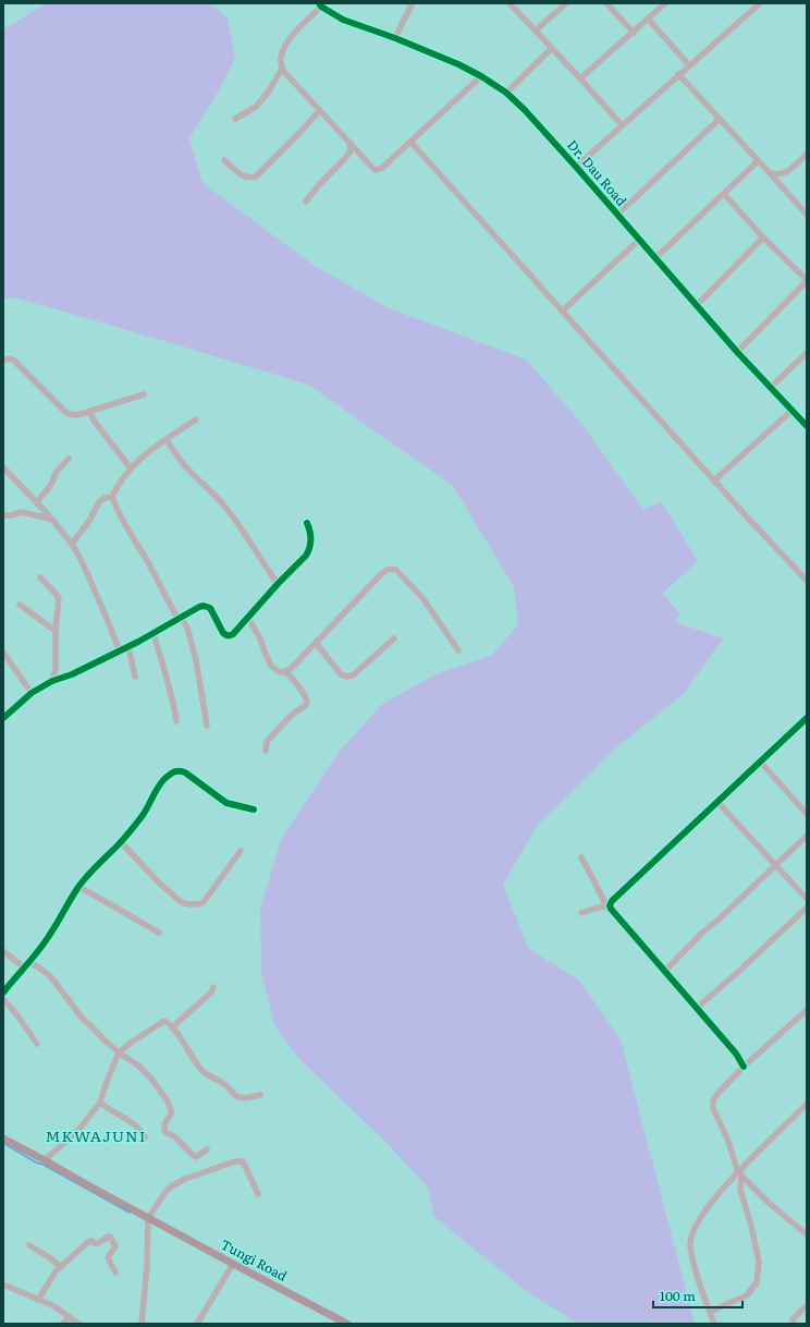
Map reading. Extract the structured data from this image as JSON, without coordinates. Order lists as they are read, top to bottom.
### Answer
{
  "streets": {
    "main road": ["Tungi Road"],
    "street": ["Dr. Dau Road"]
  },
  "districts": ["MKWAJUNI"],
  "scale_bar": "100 m"
}
